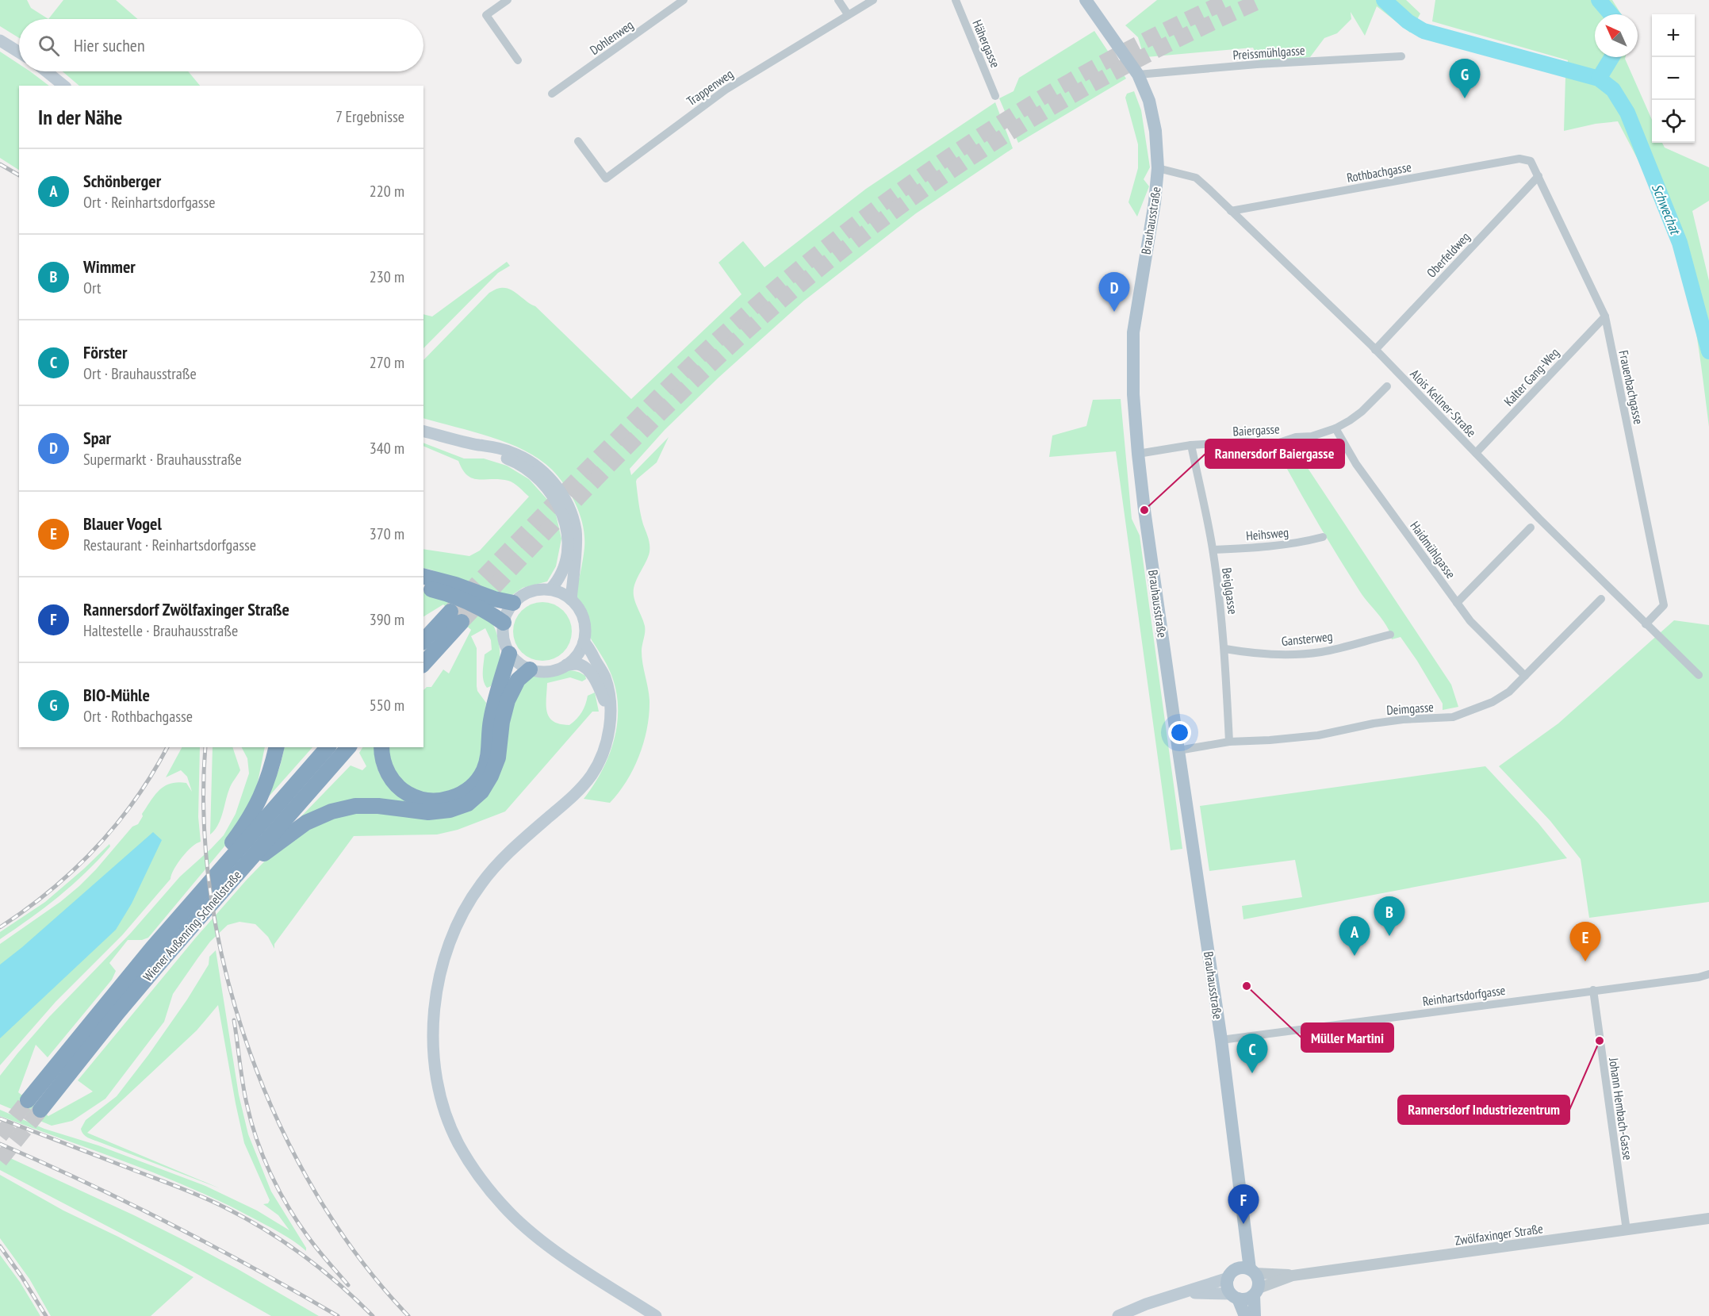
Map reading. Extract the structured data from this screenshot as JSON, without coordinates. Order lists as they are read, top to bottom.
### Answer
{
  "streets": {
    "highway": ["Wiener Außenring Schnellstraße"],
    "main road": ["Brauhausstraße"],
    "street": [
      "Dohlenweg",
      "Hähergasse",
      "Preissmühlgasse",
      "Trappenweg",
      "Rothbachgasse",
      "Oberfeldweg",
      "Kalter Gang-Weg",
      "Frauenbachgasse",
      "Alois Kellner-Straße",
      "Baiergasse",
      "Heihsweg",
      "Haidmühlgasse",
      "Beiglgasse",
      "Gansterweg",
      "Deimgasse",
      "Reinhartsdorfgasse",
      "Johann Hembach-Gasse",
      "Zwölfaxinger Straße"
    ]
  },
  "crossings": [
    ["Preissmühlgasse", "Brauhausstraße"],
    ["Rothbachgasse", "Frauenbachgasse"],
    ["Rothbachgasse", "Alois Kellner-Straße"],
    ["Brauhausstraße", "Alois Kellner-Straße"],
    ["Brauhausstraße", "Baiergasse"],
    ["Brauhausstraße", "Deimgasse"],
    ["Brauhausstraße", "Reinhartsdorfgasse"],
    ["Brauhausstraße", "Zwölfaxinger Straße"],
    ["Oberfeldweg", "Frauenbachgasse"],
    ["Oberfeldweg", "Alois Kellner-Straße"],
    ["Kalter Gang-Weg", "Frauenbachgasse"],
    ["Kalter Gang-Weg", "Alois Kellner-Straße"],
    ["Frauenbachgasse", "Alois Kellner-Straße"],
    ["Baiergasse", "Haidmühlgasse"],
    ["Baiergasse", "Beiglgasse"],
    ["Heihsweg", "Beiglgasse"],
    ["Haidmühlgasse", "Deimgasse"],
    ["Beiglgasse", "Gansterweg"],
    ["Beiglgasse", "Deimgasse"],
    ["Reinhartsdorfgasse", "Johann Hembach-Gasse"],
    ["Johann Hembach-Gasse", "Zwölfaxinger Straße"]
  ],
  "water": ["Schwechat"],
  "places": ["Rannersdorf Baiergasse", "Müller Martini", "Rannersdorf Industriezentrum"],
  "north": "top left",
  "page": {
    "map_buttons": ["+", "−"],
    "search": "Hier suchen",
    "pins": [
      "G",
      "D",
      "B",
      "A",
      "E",
      "C",
      "F"
    ],
    "heading": ["In der Nähe", "7 Ergebnisse"],
    "list": [
      {
        "mark": "A",
        "name": "Schönberger",
        "note": "Ort · Reinhartsdorfgasse",
        "value": "220 m"
      },
      {
        "mark": "B",
        "name": "Wimmer",
        "note": "Ort",
        "value": "230 m"
      },
      {
        "mark": "C",
        "name": "Förster",
        "note": "Ort · Brauhausstraße",
        "value": "270 m"
      },
      {
        "mark": "D",
        "name": "Spar",
        "note": "Supermarkt · Brauhausstraße",
        "value": "340 m"
      },
      {
        "mark": "E",
        "name": "Blauer Vogel",
        "note": "Restaurant · Reinhartsdorfgasse",
        "value": "370 m"
      },
      {
        "mark": "F",
        "name": "Rannersdorf Zwölfaxinger Straße",
        "note": "Haltestelle · Brauhausstraße",
        "value": "390 m"
      },
      {
        "mark": "G",
        "name": "BIO-Mühle",
        "note": "Ort · Rothbachgasse",
        "value": "550 m"
      }
    ]
  }
}
